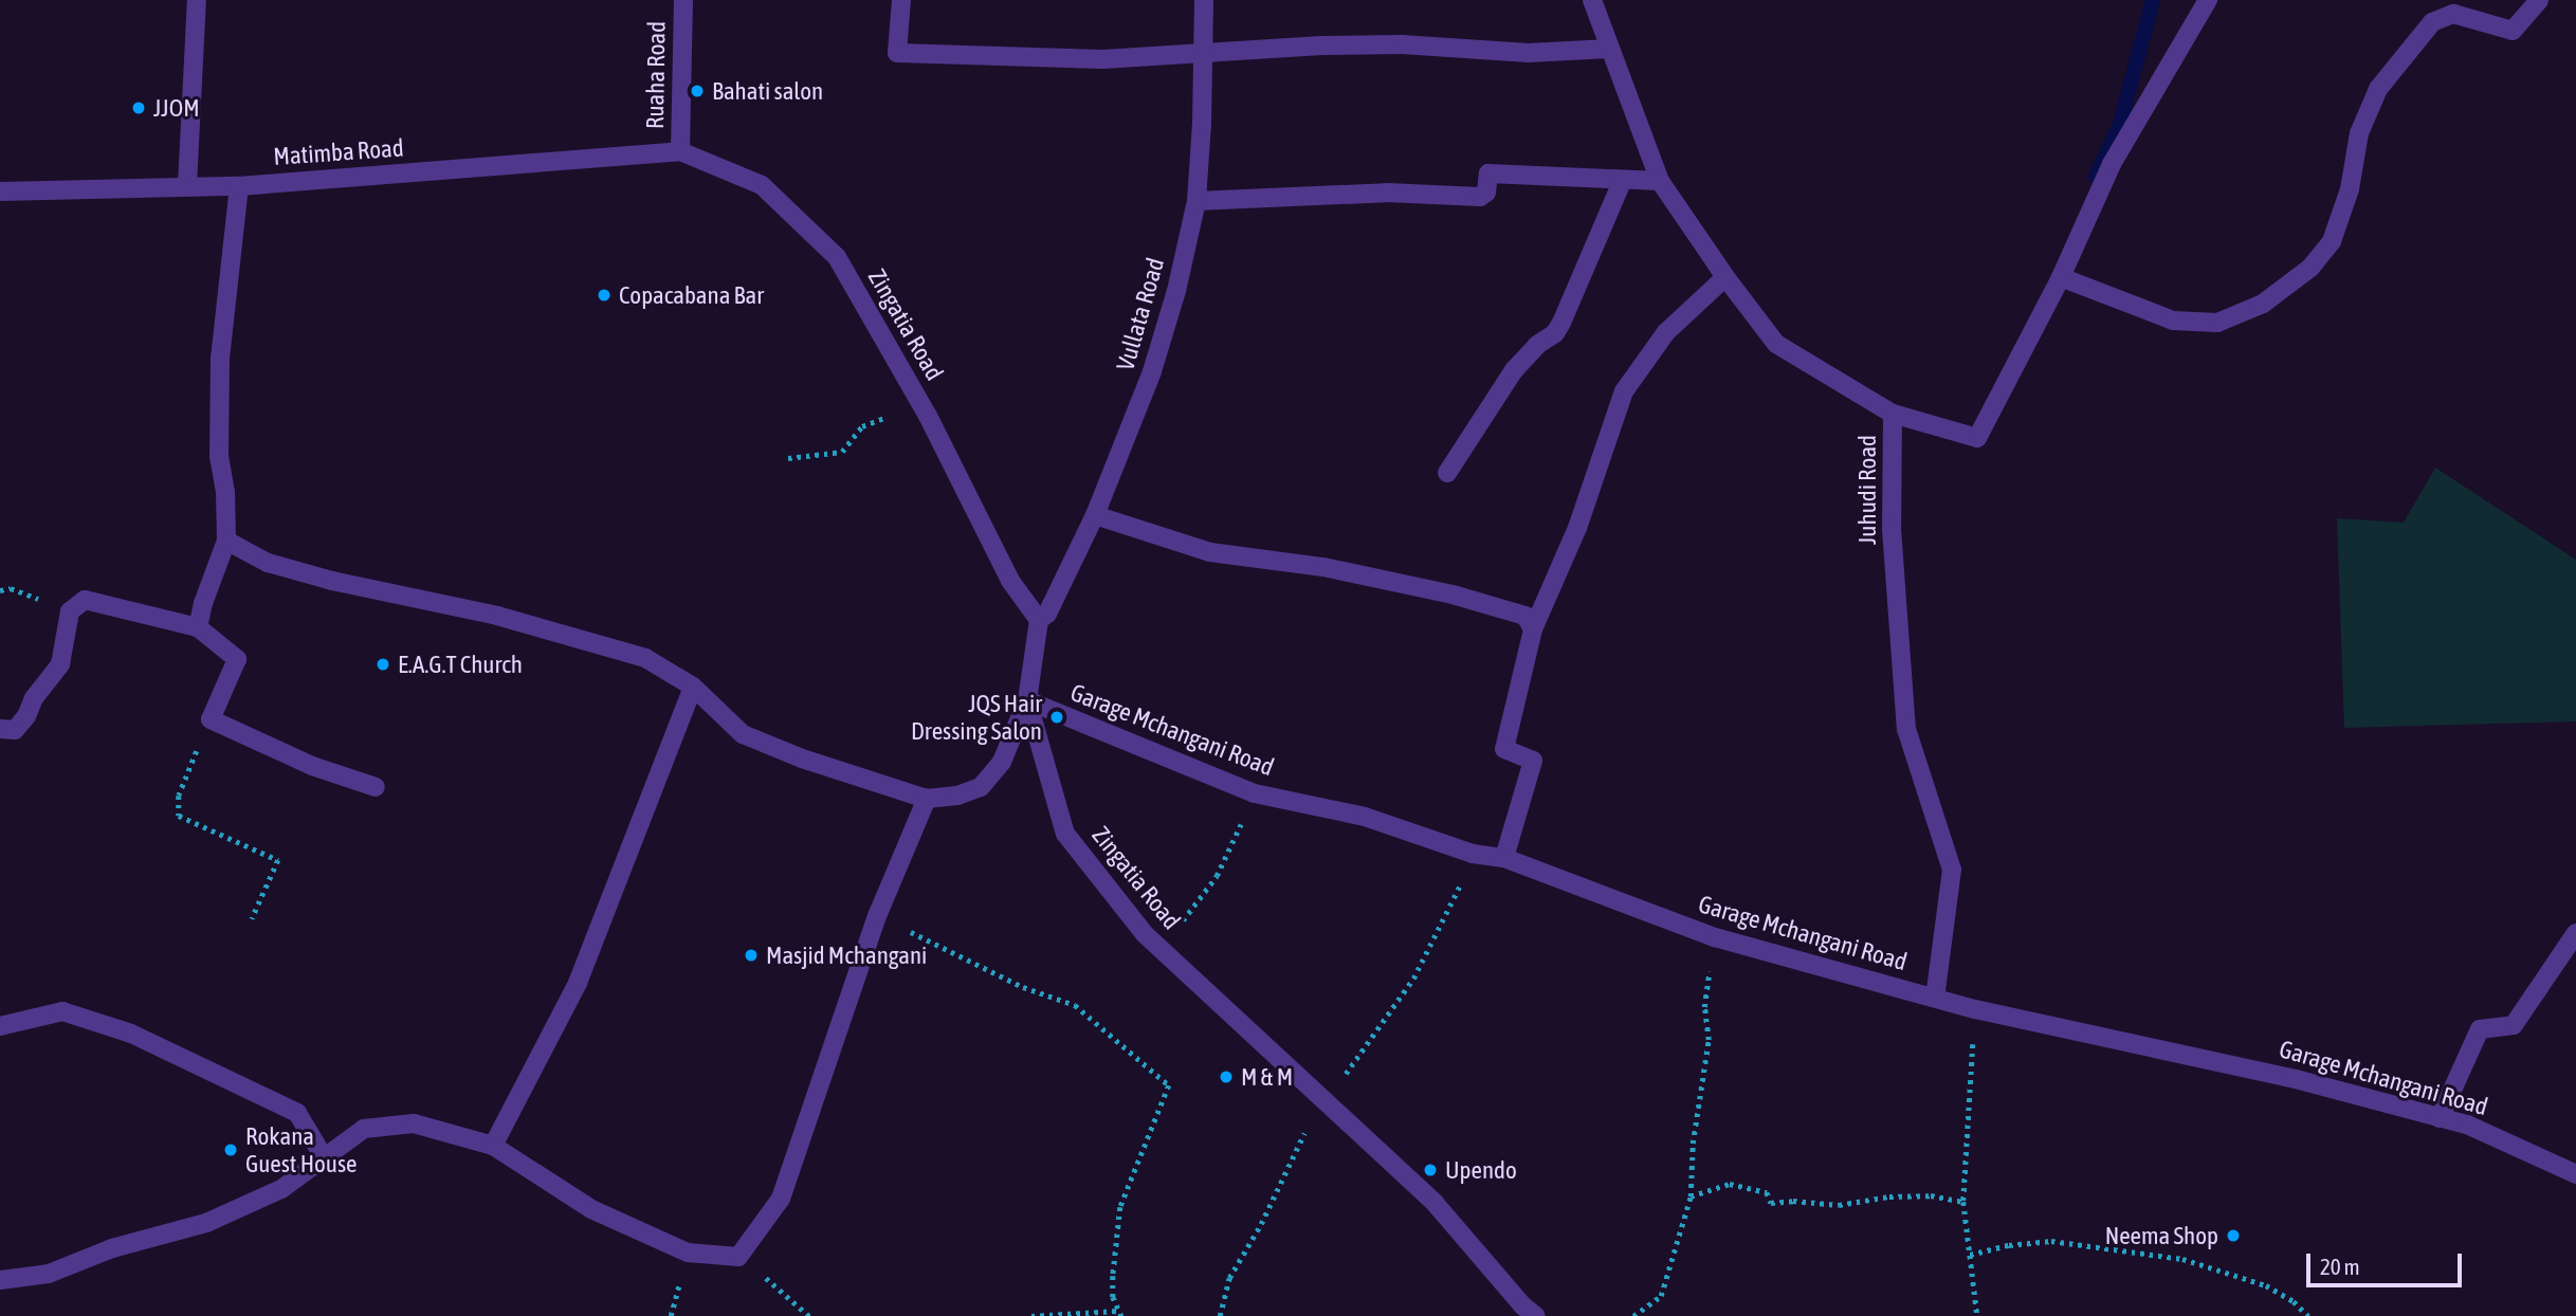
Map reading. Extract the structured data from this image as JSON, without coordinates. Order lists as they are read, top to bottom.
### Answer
{
  "streets": {
    "street": [
      "Ruaha Road",
      "Matimba Road",
      "Vullata Road",
      "Zingatia Road",
      "Juhudi Road",
      "Garage Mchangani Road"
    ]
  },
  "crossings": [
    ["Ruaha Road", "Matimba Road"],
    ["Ruaha Road", "Zingatia Road"],
    ["Matimba Road", "Zingatia Road"],
    ["Vullata Road", "Zingatia Road"],
    ["Zingatia Road", "Garage Mchangani Road"],
    ["Juhudi Road", "Garage Mchangani Road"]
  ],
  "places": [
    "Bahati salon",
    "JJOM",
    "Copacabana Bar",
    "E.A.G.T Church",
    "JQS Hair Dressing Salon",
    "Masjid Mchangani",
    "M & M",
    "Rokana Guest House",
    "Upendo",
    "Neema Shop"
  ],
  "scale_bar": "20 m"
}
